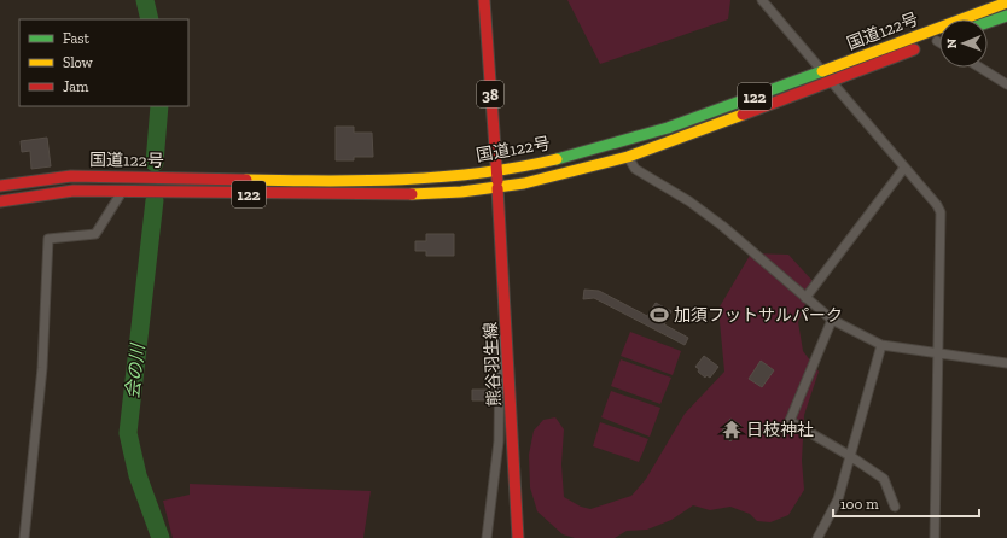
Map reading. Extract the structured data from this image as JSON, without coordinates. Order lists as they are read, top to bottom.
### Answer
{
  "streets": {
    "main road": [
      "国道122号",
      "38",
      "122",
      "熊谷羽生線"
    ]
  },
  "crossings": [
    ["国道122号", "38"],
    ["国道122号", "熊谷羽生線"],
    ["38", "熊谷羽生線"]
  ],
  "water": ["会の川"],
  "places": {
    "sports": ["加須フットサルパーク"],
    "temple": ["日枝神社"]
  },
  "legend": ["Fast", "Slow", "Jam"],
  "scale_bar": "100 m",
  "north": "left"
}
